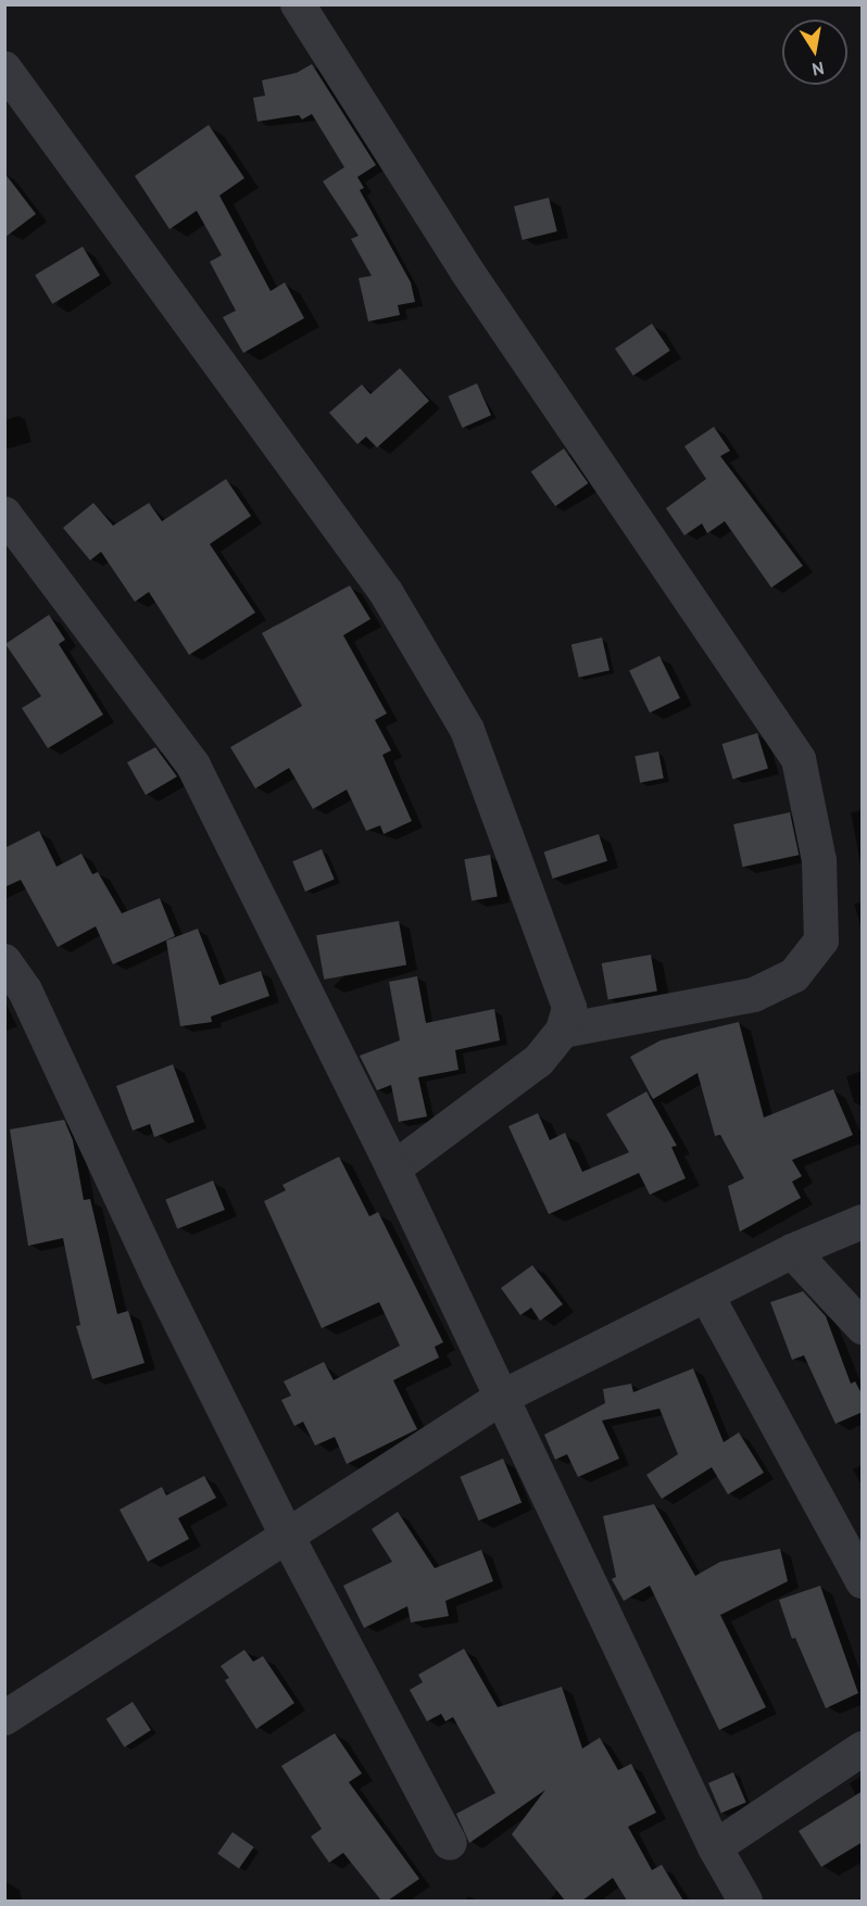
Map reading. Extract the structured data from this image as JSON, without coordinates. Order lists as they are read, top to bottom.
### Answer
{
  "north": "bottom"
}
